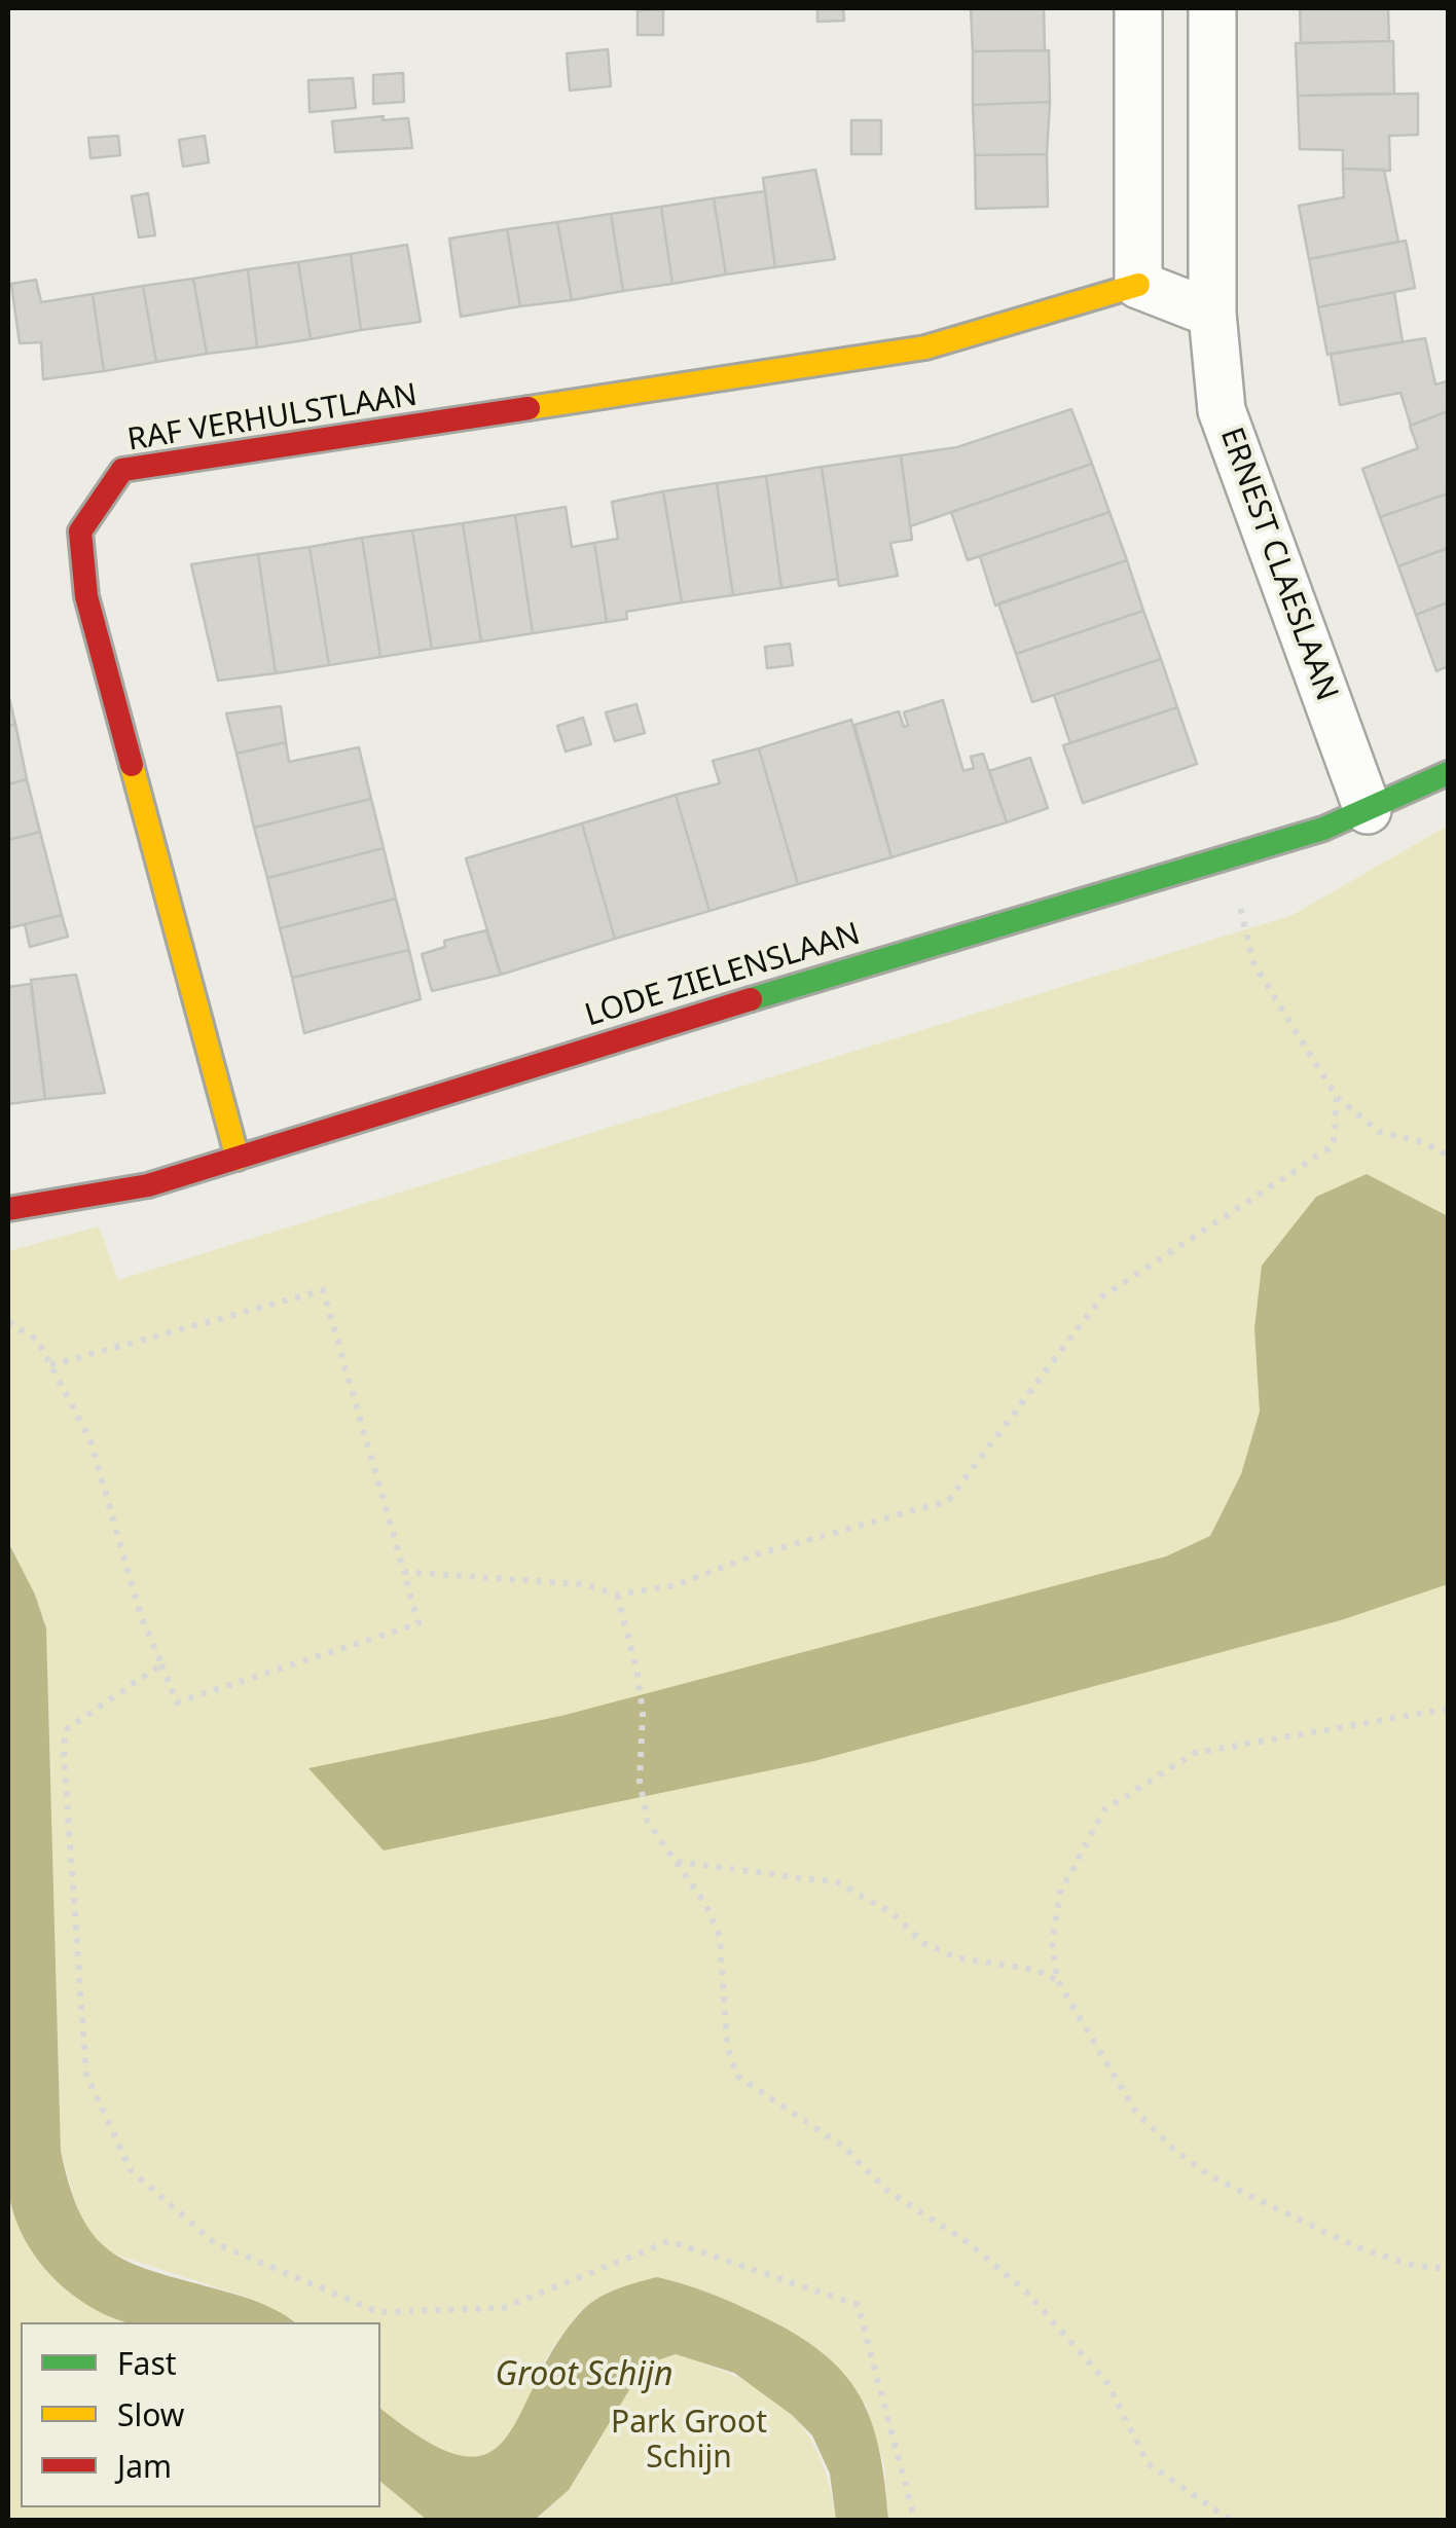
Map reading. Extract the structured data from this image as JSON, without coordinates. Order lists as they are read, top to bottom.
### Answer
{
  "streets": {
    "street": ["RAF VERHULSTLAAN", "ERNEST CLAESLAAN", "LODE ZIELENSLAAN"]
  },
  "crossings": [
    ["RAF VERHULSTLAAN", "LODE ZIELENSLAAN"],
    ["ERNEST CLAESLAAN", "LODE ZIELENSLAAN"]
  ],
  "water": ["Groot Schijn"],
  "parks": ["Park Groot Schijn"],
  "legend": ["Fast", "Slow", "Jam"]
}
